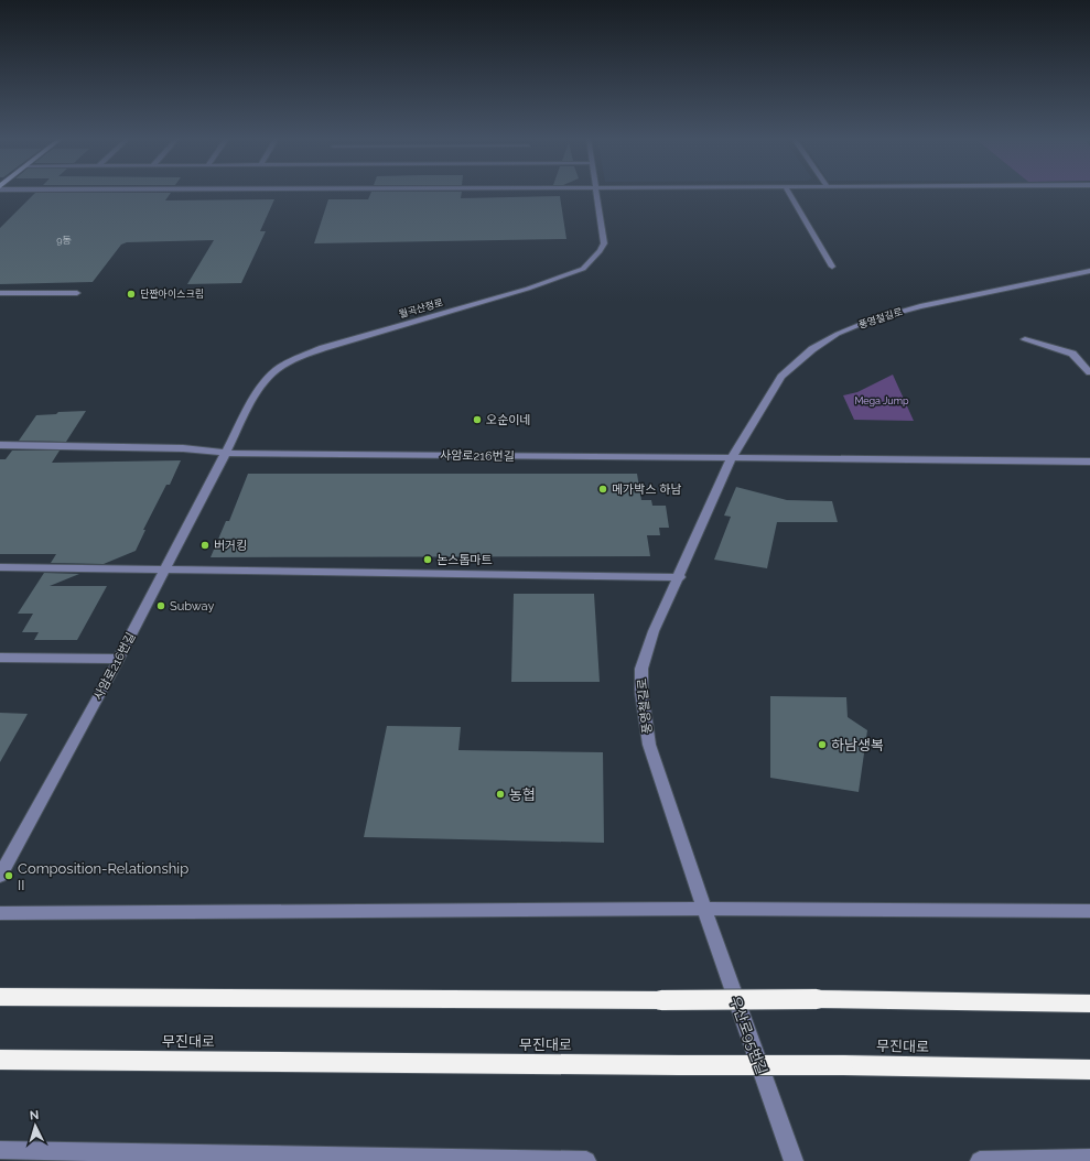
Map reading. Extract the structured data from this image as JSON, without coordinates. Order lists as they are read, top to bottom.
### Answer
{
  "streets": {
    "highway": ["무진대로"],
    "street": [
      "월곡산정로",
      "풍영철길로",
      "사암로216번길",
      "우산로95번길"
    ]
  },
  "crossings": [
    ["월곡산정로", "사암로216번길"],
    ["풍영철길로", "사암로216번길"],
    ["풍영철길로", "우산로95번길"]
  ],
  "parks": ["Mega Jump"],
  "places": [
    "단짠아이스크림",
    "오순이네",
    "메가박스 하남",
    "버거킹",
    "논스톱마트",
    "Subway",
    "하남생복",
    "농협",
    "Composition-Relationship II"
  ],
  "house_numbers": ["9동"],
  "north": "top"
}
